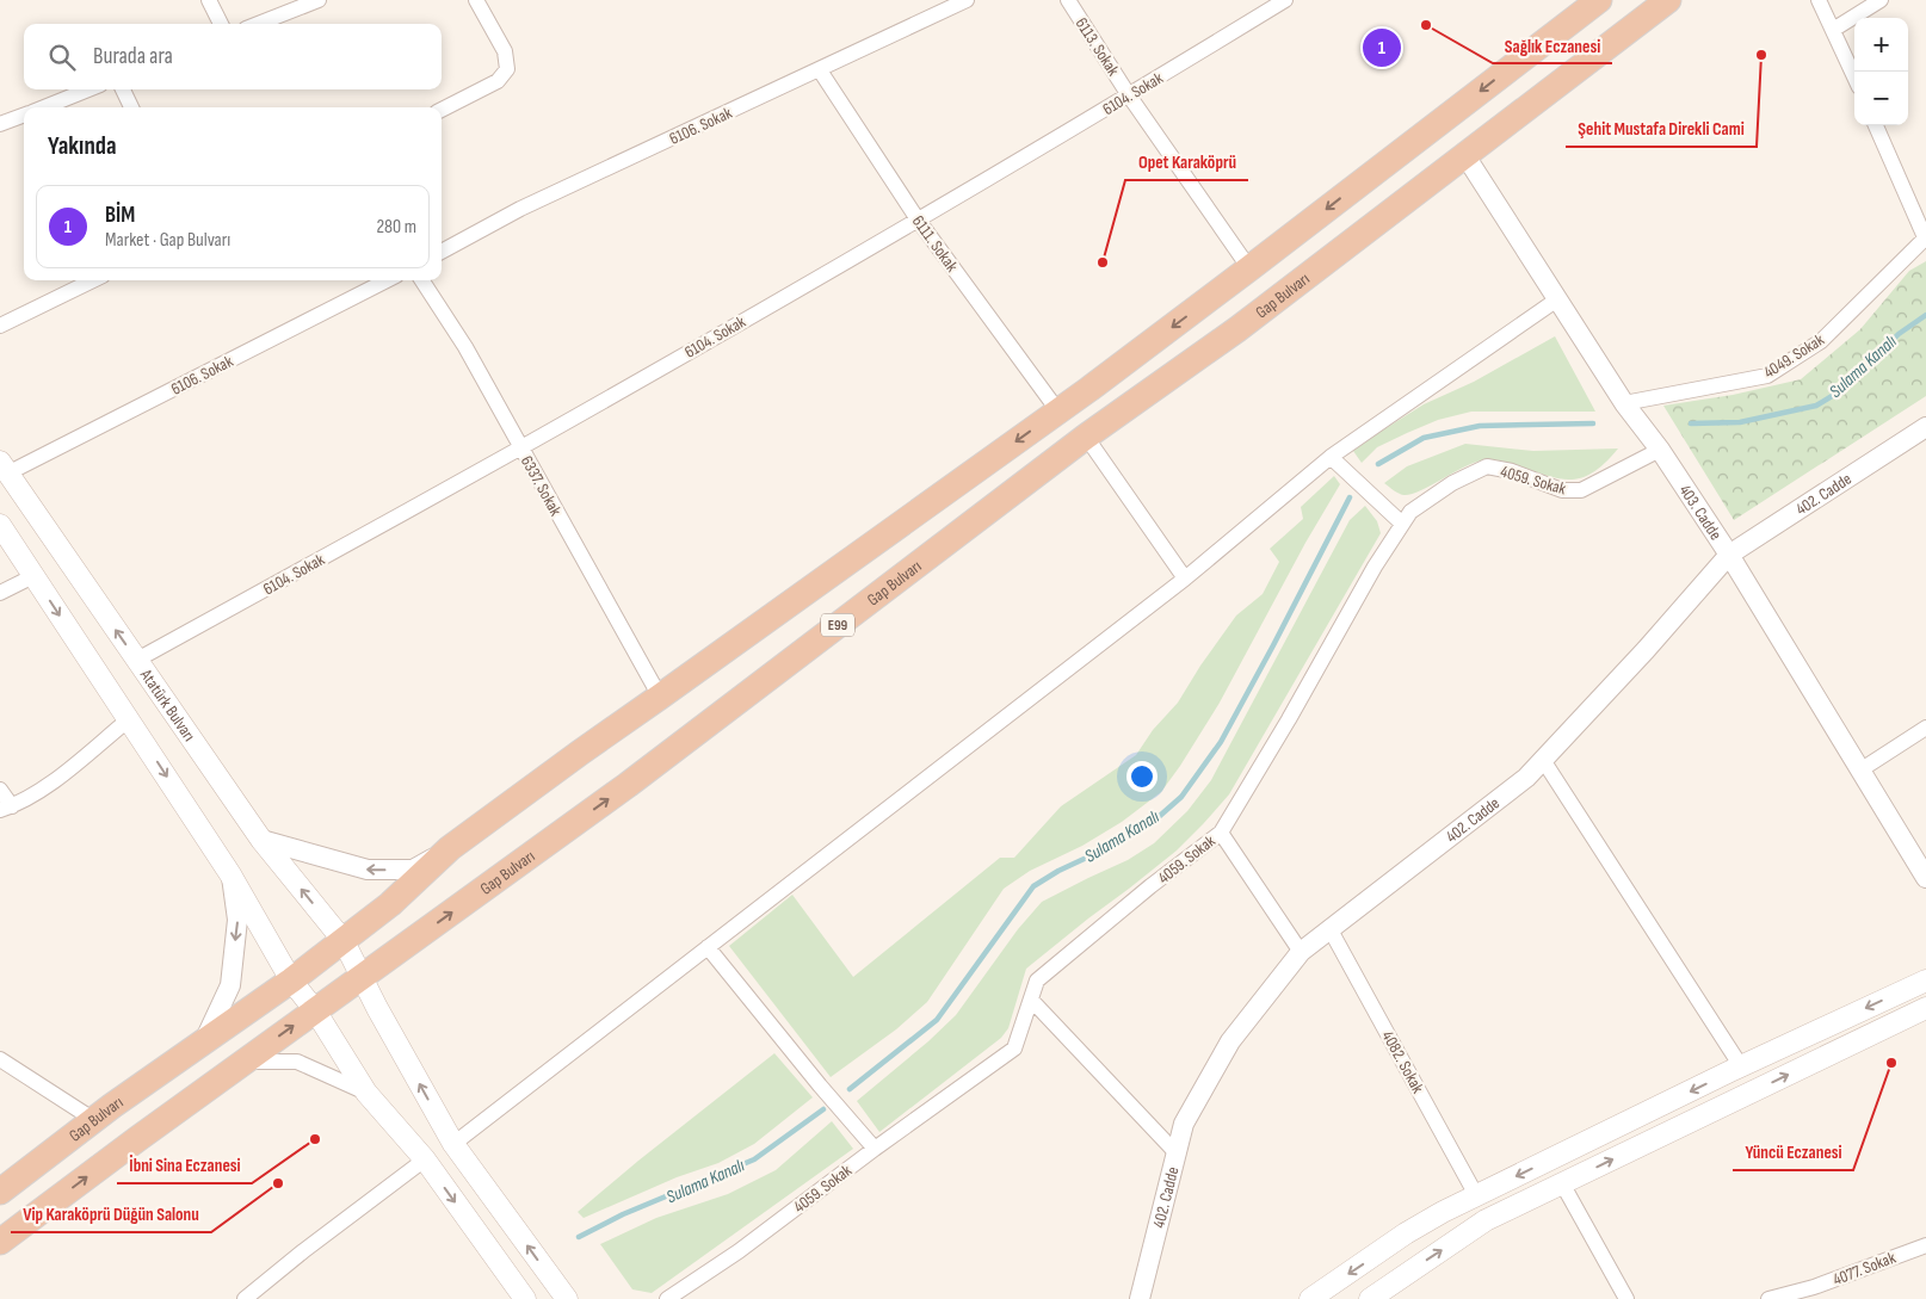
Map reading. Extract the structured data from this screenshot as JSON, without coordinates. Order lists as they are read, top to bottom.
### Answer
{
  "streets": {
    "highway": ["Gap Bulvarı", "E99"],
    "main road": ["Atatürk Bulvarı"],
    "street": [
      "6113. Sokak",
      "6104. Sokak",
      "6106. Sokak",
      "6111. Sokak",
      "4049. Sokak",
      "4059. Sokak",
      "6337. Sokak",
      "402. Cadde",
      "403. Cadde",
      "4082. Sokak",
      "4077. Sokak"
    ]
  },
  "crossings": [
    ["6113. Sokak", "6104. Sokak"],
    ["6113. Sokak", "Gap Bulvarı"],
    ["6104. Sokak", "6111. Sokak"],
    ["6104. Sokak", "6337. Sokak"],
    ["6104. Sokak", "Atatürk Bulvarı"],
    ["6106. Sokak", "6111. Sokak"],
    ["6106. Sokak", "Atatürk Bulvarı"],
    ["6111. Sokak", "Gap Bulvarı"],
    ["Gap Bulvarı", "6337. Sokak"],
    ["Gap Bulvarı", "403. Cadde"],
    ["Gap Bulvarı", "Atatürk Bulvarı"],
    ["4049. Sokak", "403. Cadde"],
    ["4059. Sokak", "403. Cadde"],
    ["402. Cadde", "403. Cadde"],
    ["402. Cadde", "4082. Sokak"]
  ],
  "water": ["Sulama Kanalı"],
  "places": [
    "Sağlık Eczanesi",
    "Şehit Mustafa Direkli Cami",
    "Opet Karaköprü",
    "Yüncü Eczanesi",
    "İbni Sina Eczanesi",
    "Vip Karaköprü Düğün Salonu"
  ],
  "page": {
    "map_buttons": ["+", "−"],
    "search": "Burada ara",
    "pins": "1",
    "heading": "Yakında",
    "list": [
      {
        "mark": "1",
        "name": "BİM",
        "note": "Market · Gap Bulvarı",
        "value": "280 m"
      }
    ]
  }
}
